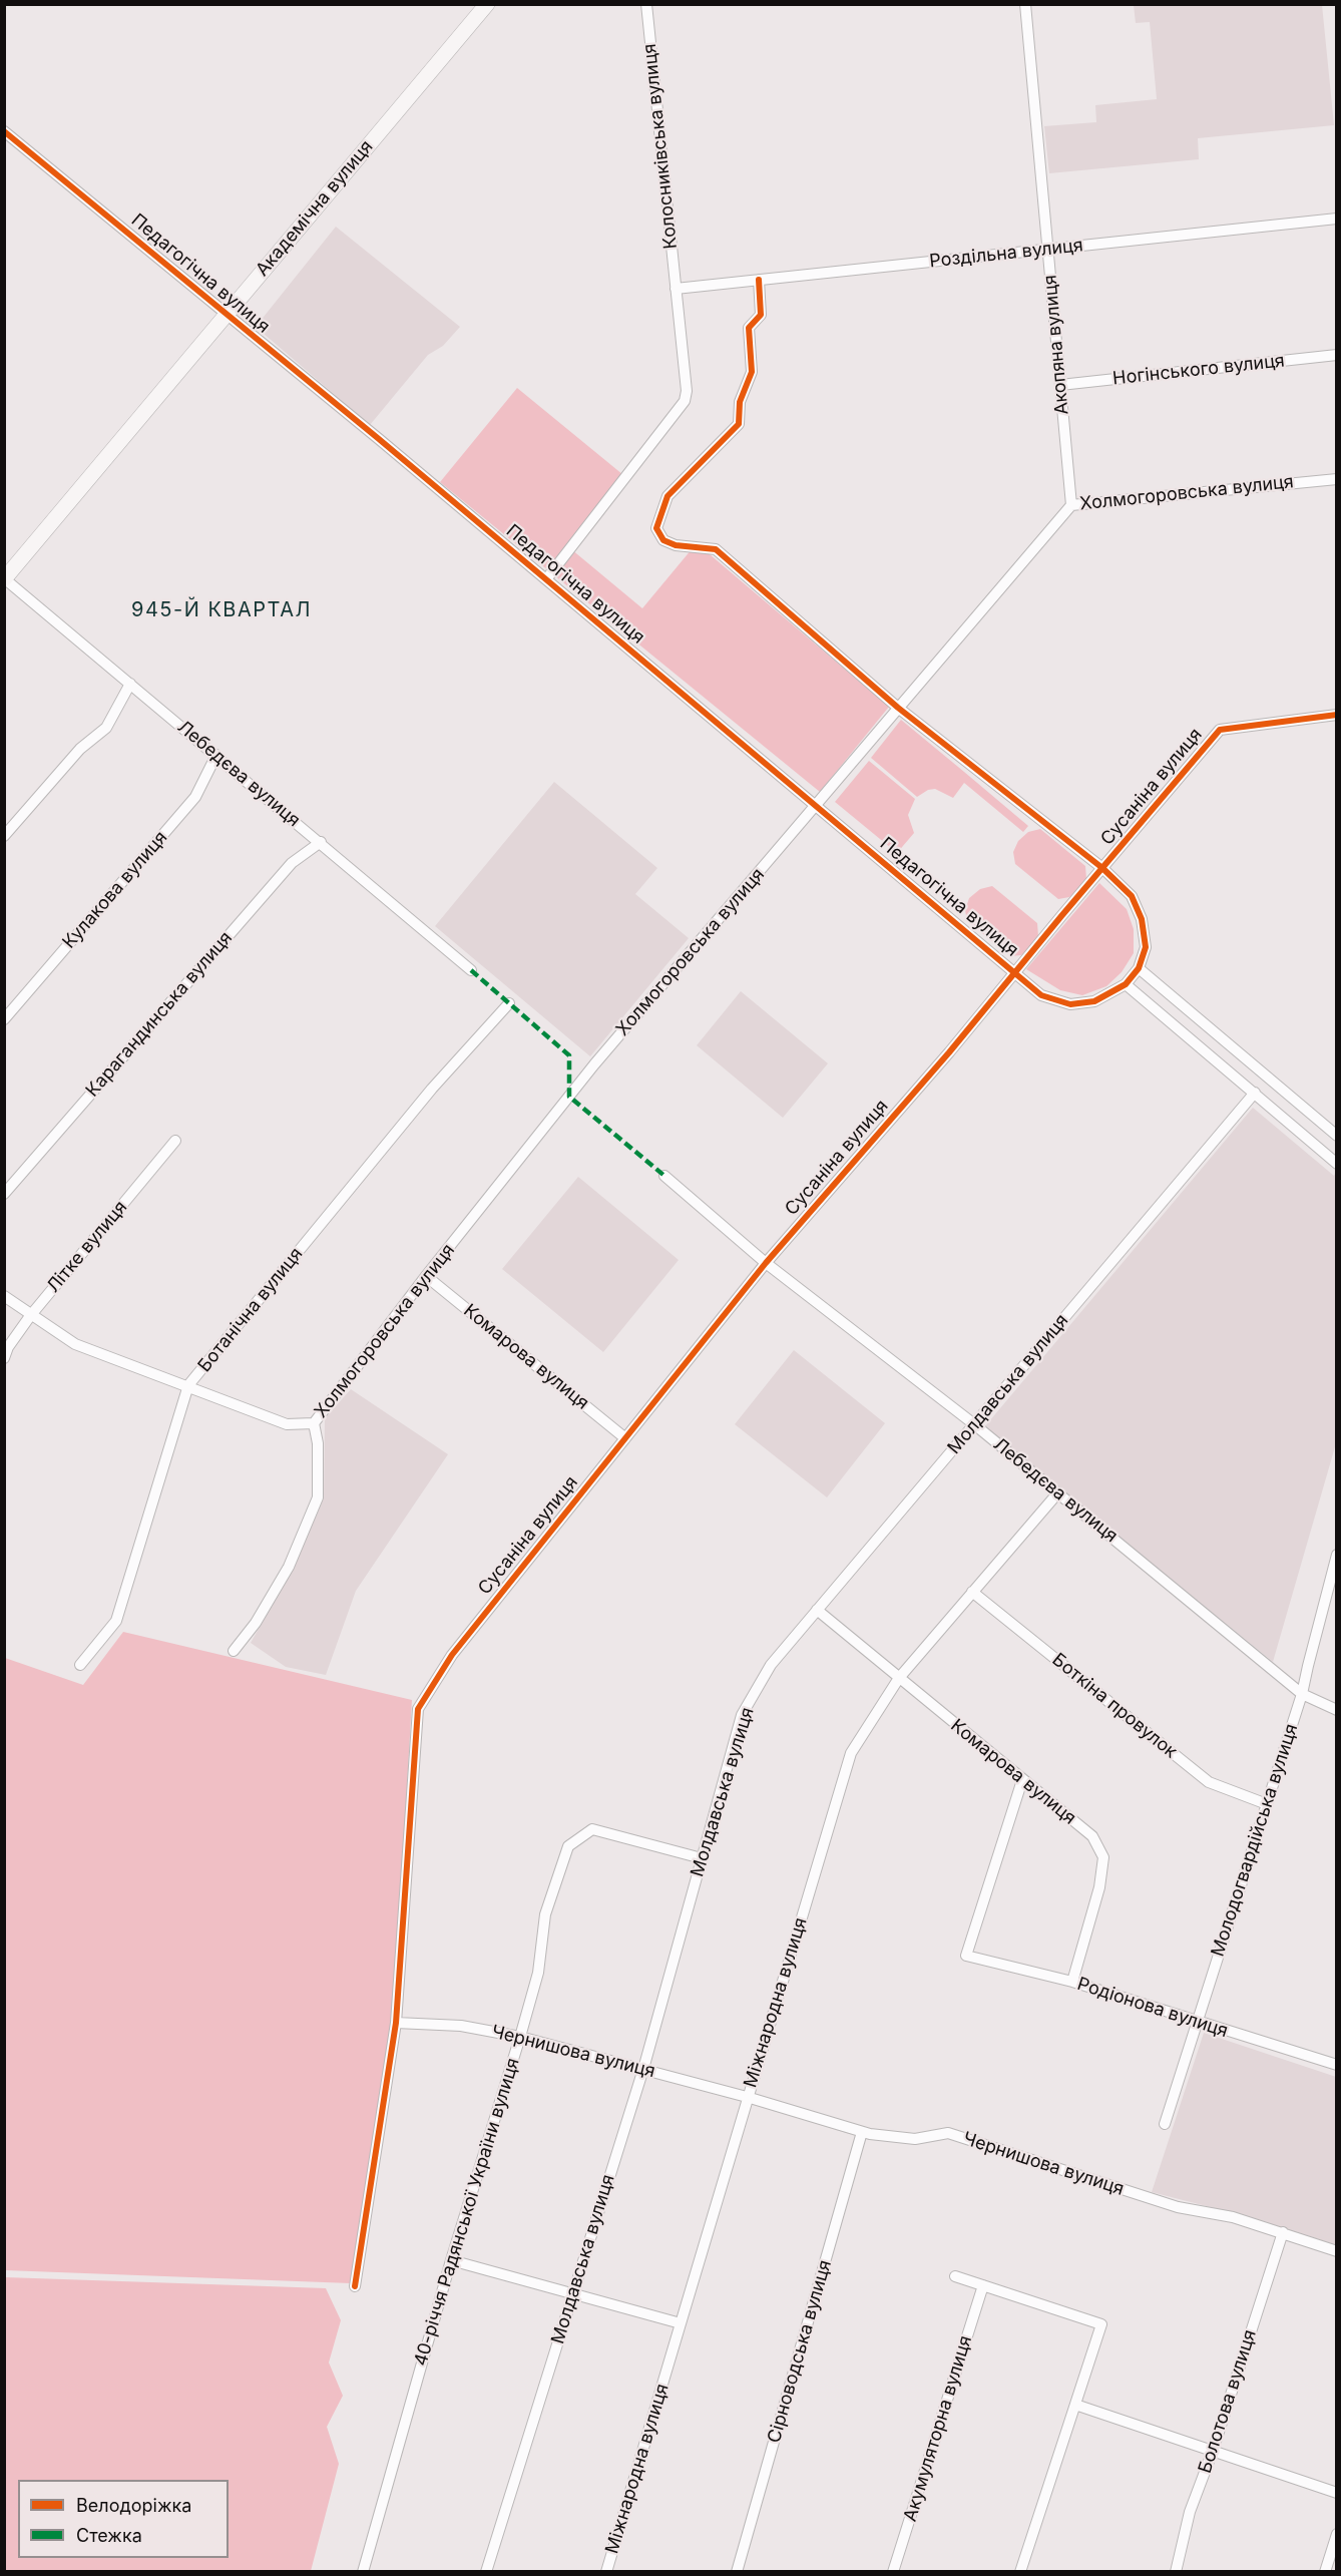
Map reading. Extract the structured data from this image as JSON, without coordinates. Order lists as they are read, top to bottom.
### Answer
{
  "streets": {
    "main road": ["Академічна вулиця"],
    "street": [
      "Колосниківська вулиця",
      "Роздільна вулиця",
      "Педагогічна вулиця",
      "Акопяна вулиця",
      "Ногінського вулиця",
      "Холмогоровська вулиця",
      "Лебедєва вулиця",
      "Сусаніна вулиця",
      "Кулакова вулиця",
      "Карагандинська вулиця",
      "Літке вулиця",
      "Ботанічна вулиця",
      "Комарова вулиця",
      "Молдавська вулиця",
      "Боткіна провулок",
      "Молодогвардійська вулиця",
      "Міжнародна вулиця",
      "Родіонова вулиця",
      "Чернишова вулиця",
      "40-річчя Радянської України вулиця",
      "Сірноводська вулиця",
      "Болотова вулиця",
      "Акумуляторна вулиця"
    ]
  },
  "crossings": [
    ["Колосниківська вулиця", "Роздільна вулиця"],
    ["Колосниківська вулиця", "Педагогічна вулиця"],
    ["Академічна вулиця", "Педагогічна вулиця"],
    ["Академічна вулиця", "Лебедєва вулиця"],
    ["Роздільна вулиця", "Педагогічна вулиця"],
    ["Роздільна вулиця", "Акопяна вулиця"],
    ["Педагогічна вулиця", "Холмогоровська вулиця"],
    ["Педагогічна вулиця", "Сусаніна вулиця"],
    ["Акопяна вулиця", "Ногінського вулиця"],
    ["Акопяна вулиця", "Холмогоровська вулиця"],
    ["Холмогоровська вулиця", "Комарова вулиця"],
    ["Лебедєва вулиця", "Сусаніна вулиця"],
    ["Лебедєва вулиця", "Кулакова вулиця"],
    ["Лебедєва вулиця", "Карагандинська вулиця"],
    ["Лебедєва вулиця", "Молдавська вулиця"],
    ["Лебедєва вулиця", "Молодогвардійська вулиця"],
    ["Лебедєва вулиця", "Міжнародна вулиця"],
    ["Сусаніна вулиця", "Комарова вулиця"],
    ["Сусаніна вулиця", "Чернишова вулиця"],
    ["Комарова вулиця", "Молдавська вулиця"],
    ["Комарова вулиця", "Міжнародна вулиця"],
    ["Комарова вулиця", "Родіонова вулиця"],
    ["Молдавська вулиця", "Чернишова вулиця"],
    ["Молдавська вулиця", "40-річчя Радянської України вулиця"],
    ["Боткіна провулок", "Молодогвардійська вулиця"],
    ["Боткіна провулок", "Міжнародна вулиця"],
    ["Молодогвардійська вулиця", "Родіонова вулиця"],
    ["Міжнародна вулиця", "Чернишова вулиця"],
    ["Чернишова вулиця", "40-річчя Радянської України вулиця"],
    ["Чернишова вулиця", "Сірноводська вулиця"],
    ["Чернишова вулиця", "Болотова вулиця"]
  ],
  "districts": ["945-Й КВАРТАЛ"],
  "legend": ["Велодоріжка", "Стежка"]
}
